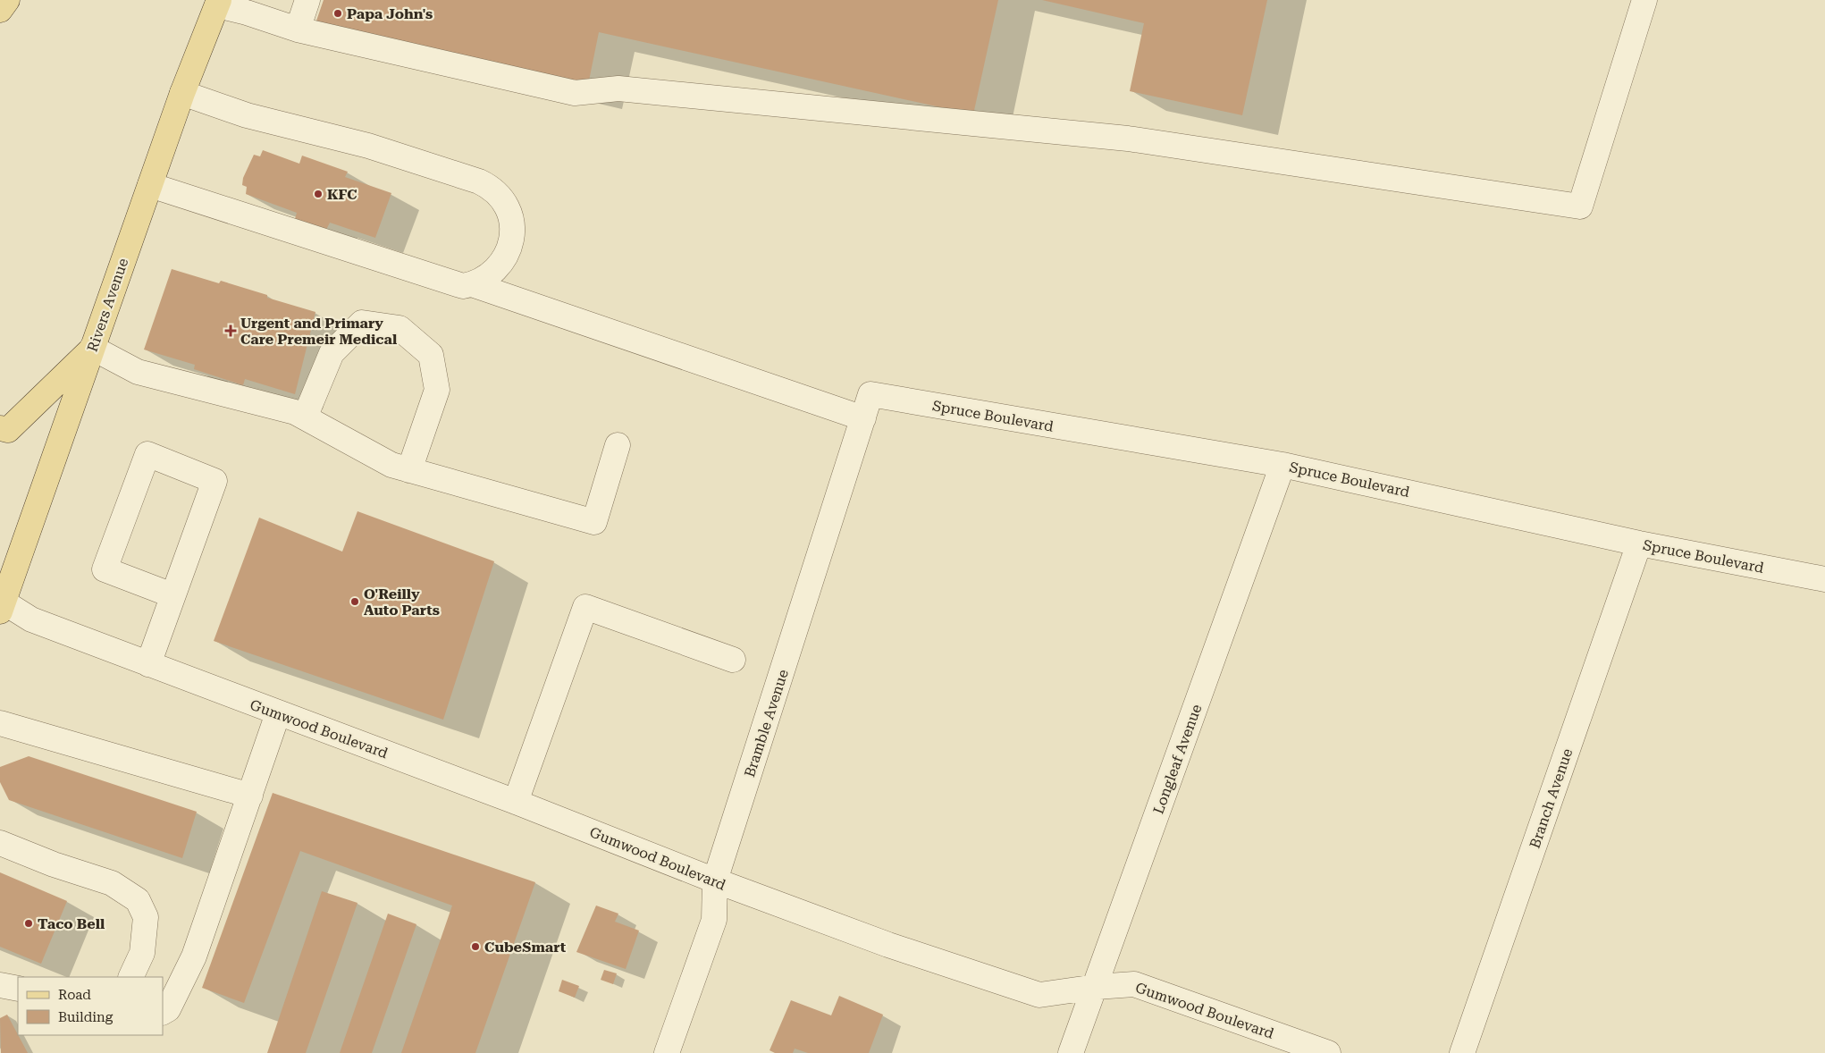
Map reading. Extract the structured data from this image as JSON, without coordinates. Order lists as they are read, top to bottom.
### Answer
{
  "streets": {
    "main road": ["Rivers Avenue"],
    "street": [
      "Spruce Boulevard",
      "Bramble Avenue",
      "Gumwood Boulevard",
      "Longleaf Avenue",
      "Branch Avenue"
    ]
  },
  "crossings": [
    ["Rivers Avenue", "Gumwood Boulevard"],
    ["Spruce Boulevard", "Bramble Avenue"],
    ["Spruce Boulevard", "Longleaf Avenue"],
    ["Spruce Boulevard", "Branch Avenue"],
    ["Bramble Avenue", "Gumwood Boulevard"],
    ["Gumwood Boulevard", "Longleaf Avenue"]
  ],
  "places": {
    "other": [
      "Papa John's",
      "KFC",
      "O'Reilly Auto Parts",
      "Taco Bell",
      "CubeSmart"
    ],
    "health": ["Urgent and Primary Care Premeir Medical"]
  },
  "legend": ["Road", "Building"]
}
